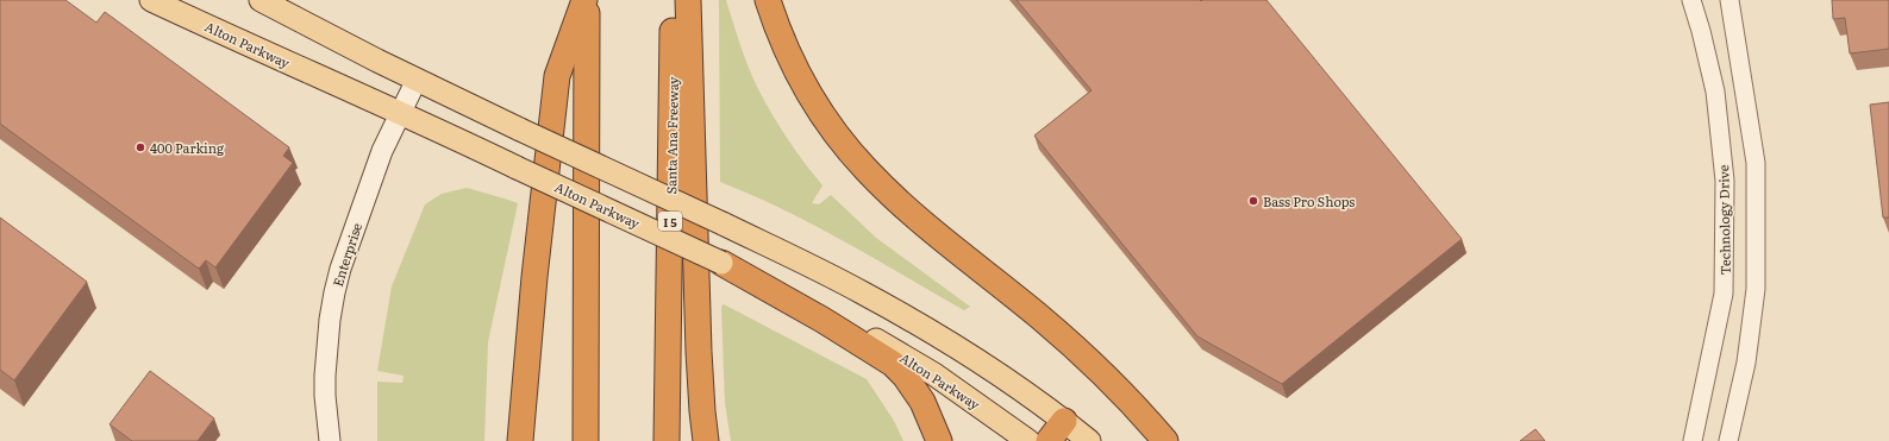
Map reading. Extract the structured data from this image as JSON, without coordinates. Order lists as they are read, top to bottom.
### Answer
{
  "streets": {
    "highway": ["Santa Ana Freeway", "I 5"],
    "main road": ["Alton Parkway", "Enterprise"],
    "street": ["Technology Drive"]
  },
  "crossings": [
    ["Alton Parkway", "Enterprise"]
  ],
  "places": ["400 Parking", "Bass Pro Shops"]
}
